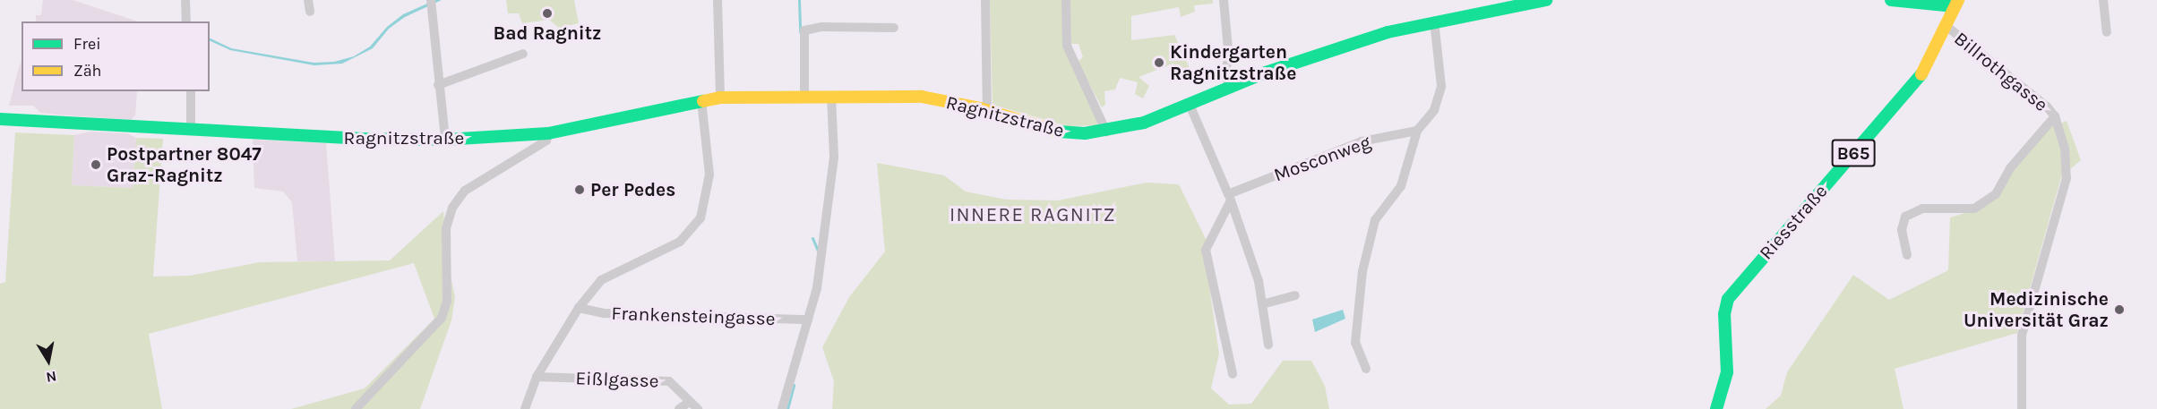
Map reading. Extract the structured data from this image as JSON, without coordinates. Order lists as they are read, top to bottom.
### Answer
{
  "streets": {
    "main road": ["Ragnitzstraße", "B65", "Riesstraße"],
    "street": [
      "Billrothgasse",
      "Mosconweg",
      "Frankensteingasse",
      "Eißlgasse"
    ]
  },
  "crossings": [
    ["Billrothgasse", "Riesstraße"]
  ],
  "districts": ["INNERE RAGNITZ"],
  "places": [
    "Bad Ragnitz",
    "Kindergarten Ragnitzstraße",
    "Postpartner 8047 Graz-Ragnitz",
    "Per Pedes",
    "Medizinische Universität Graz"
  ],
  "legend": ["Frei", "Zäh"],
  "north": "bottom"
}
